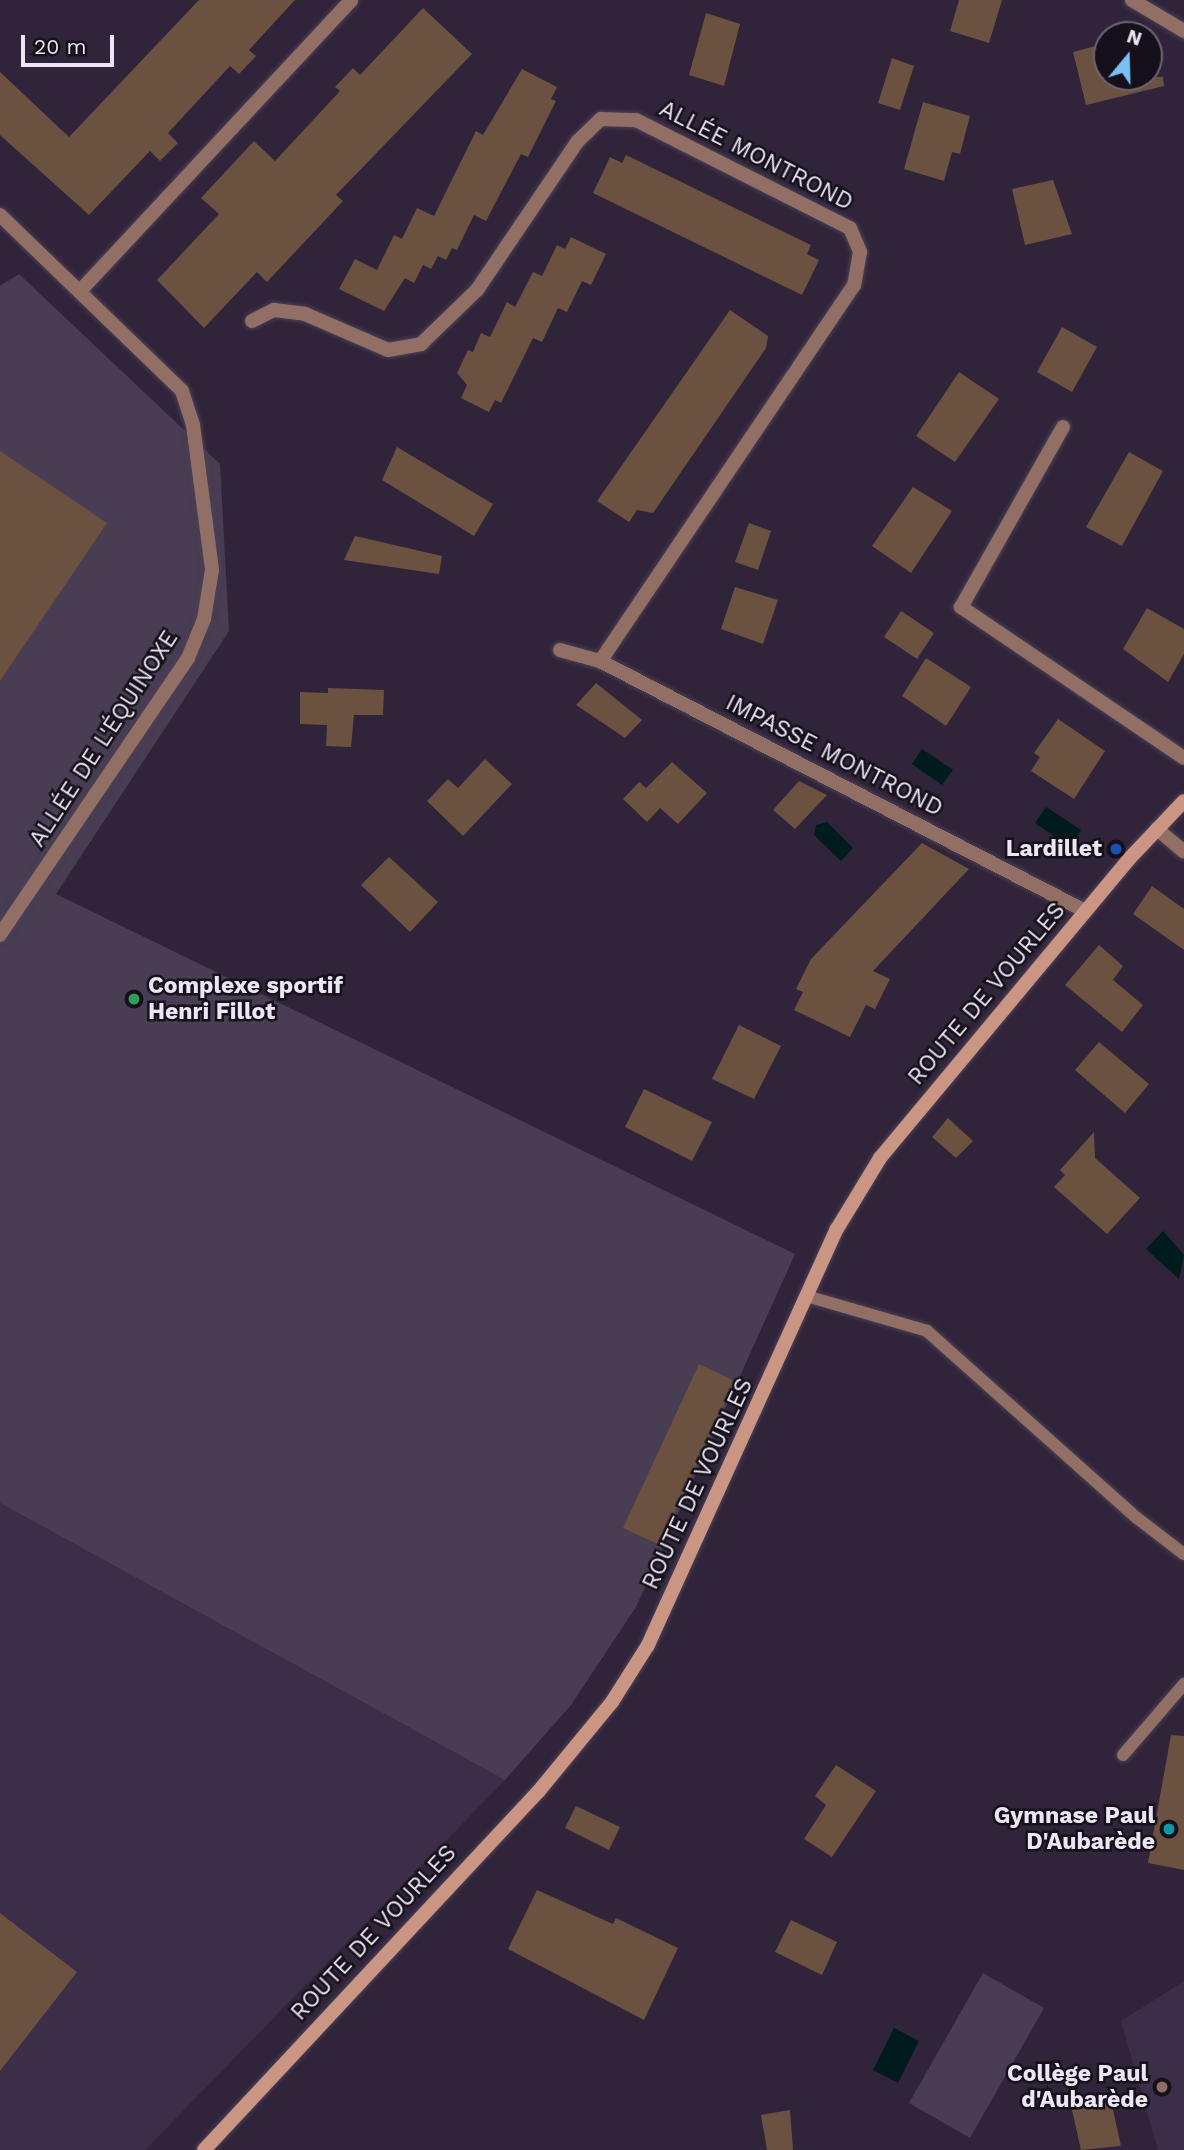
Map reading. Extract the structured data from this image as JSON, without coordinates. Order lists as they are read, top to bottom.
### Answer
{
  "streets": {
    "street": [
      "ALLÉE MONTROND",
      "ALLÉE DE L'ÉQUINOXE",
      "IMPASSE MONTROND",
      "ROUTE DE VOURLES"
    ]
  },
  "crossings": [
    ["ALLÉE MONTROND", "IMPASSE MONTROND"],
    ["IMPASSE MONTROND", "ROUTE DE VOURLES"]
  ],
  "places": [
    "Lardillet",
    "Complexe sportif Henri Fillot",
    "Gymnase Paul D'Aubarède",
    "Collège Paul d'Aubarède"
  ],
  "scale_bar": "20 m",
  "north": "top"
}
